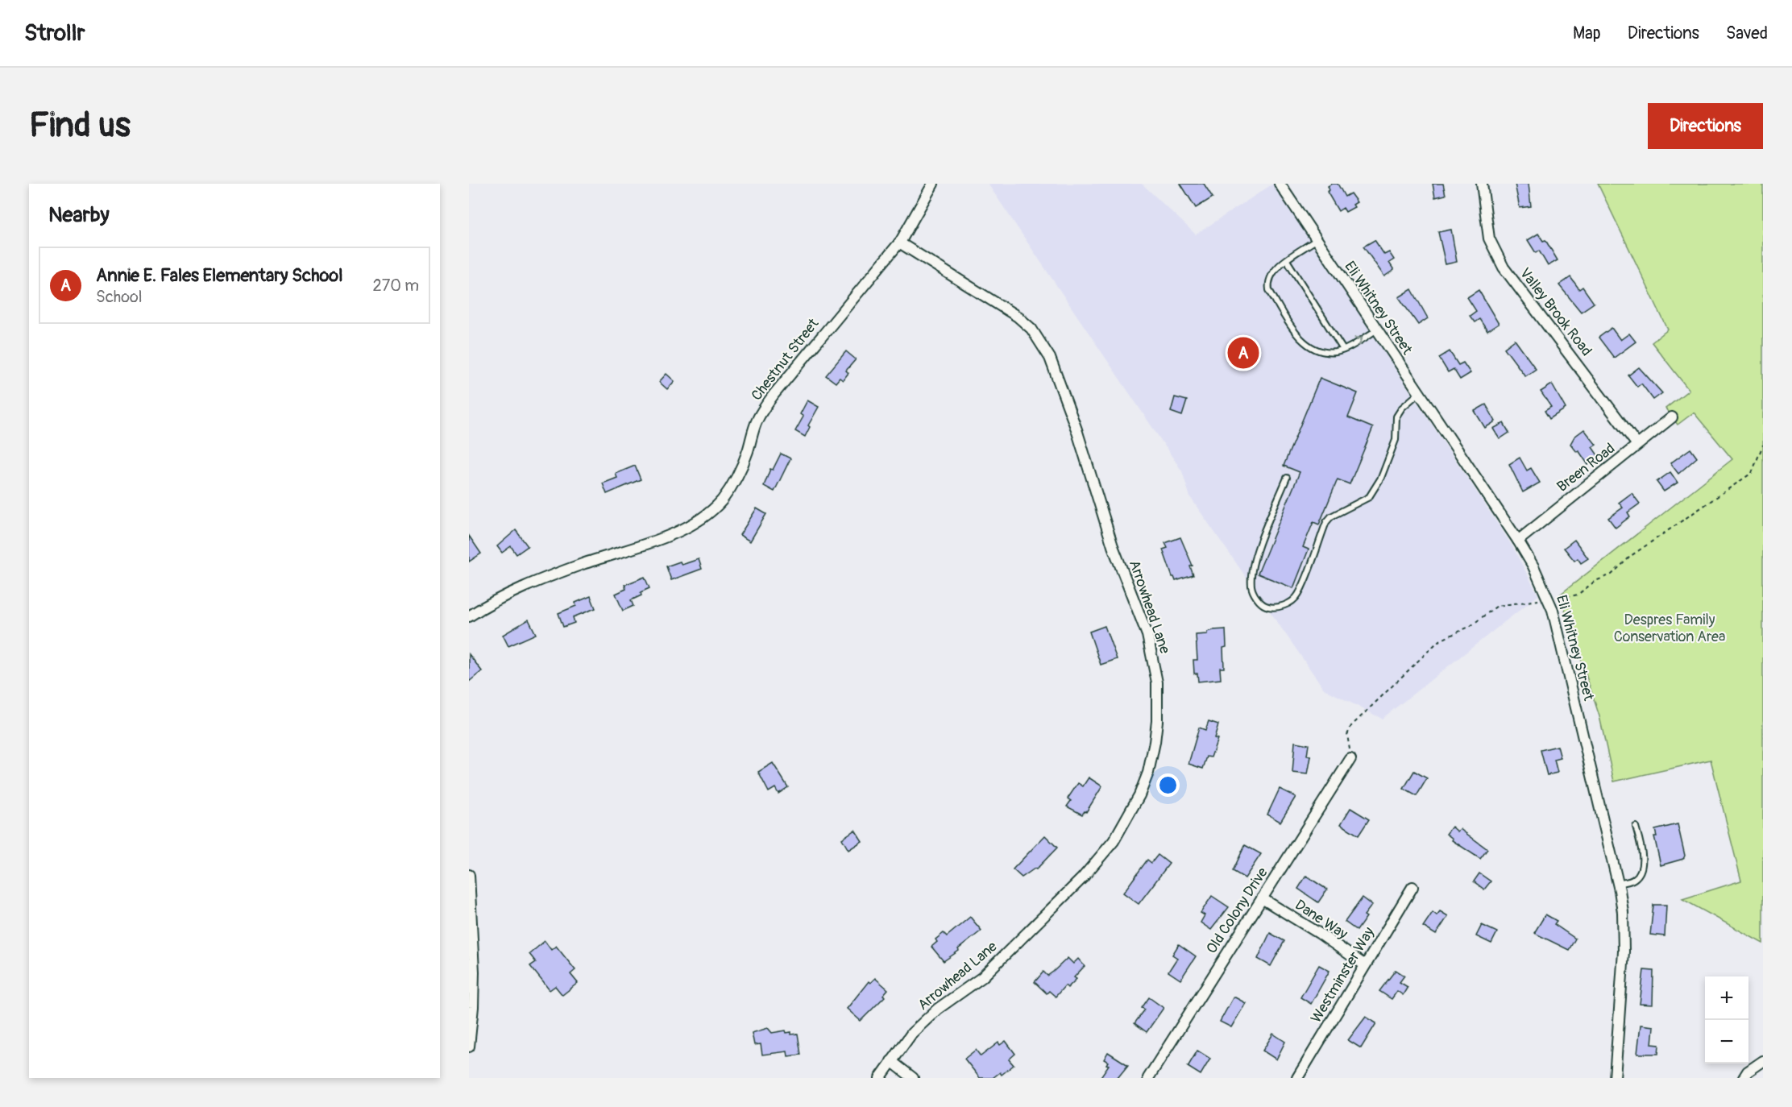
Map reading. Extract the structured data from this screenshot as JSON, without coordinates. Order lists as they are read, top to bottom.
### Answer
{
  "streets": {
    "street": [
      "Eli Whitney Street",
      "Valley Brook Road",
      "Chestnut Street",
      "Breen Road",
      "Arrowhead Lane",
      "Old Colony Drive",
      "Dane Way",
      "Westminster Way"
    ]
  },
  "crossings": [
    ["Eli Whitney Street", "Breen Road"],
    ["Valley Brook Road", "Breen Road"],
    ["Chestnut Street", "Arrowhead Lane"],
    ["Old Colony Drive", "Dane Way"],
    ["Dane Way", "Westminster Way"]
  ],
  "parks": ["Despres Family Conservation Area"],
  "page": {
    "header": "Strollr",
    "nav": ["Map", "Directions", "Saved"],
    "buttons": "Directions",
    "title": "Find us",
    "heading": "Nearby",
    "list": [
      {
        "mark": "A",
        "name": "Annie E. Fales Elementary School",
        "note": "School",
        "value": "270 m"
      }
    ],
    "pins": "A",
    "map_buttons": ["+", "−"]
  }
}
